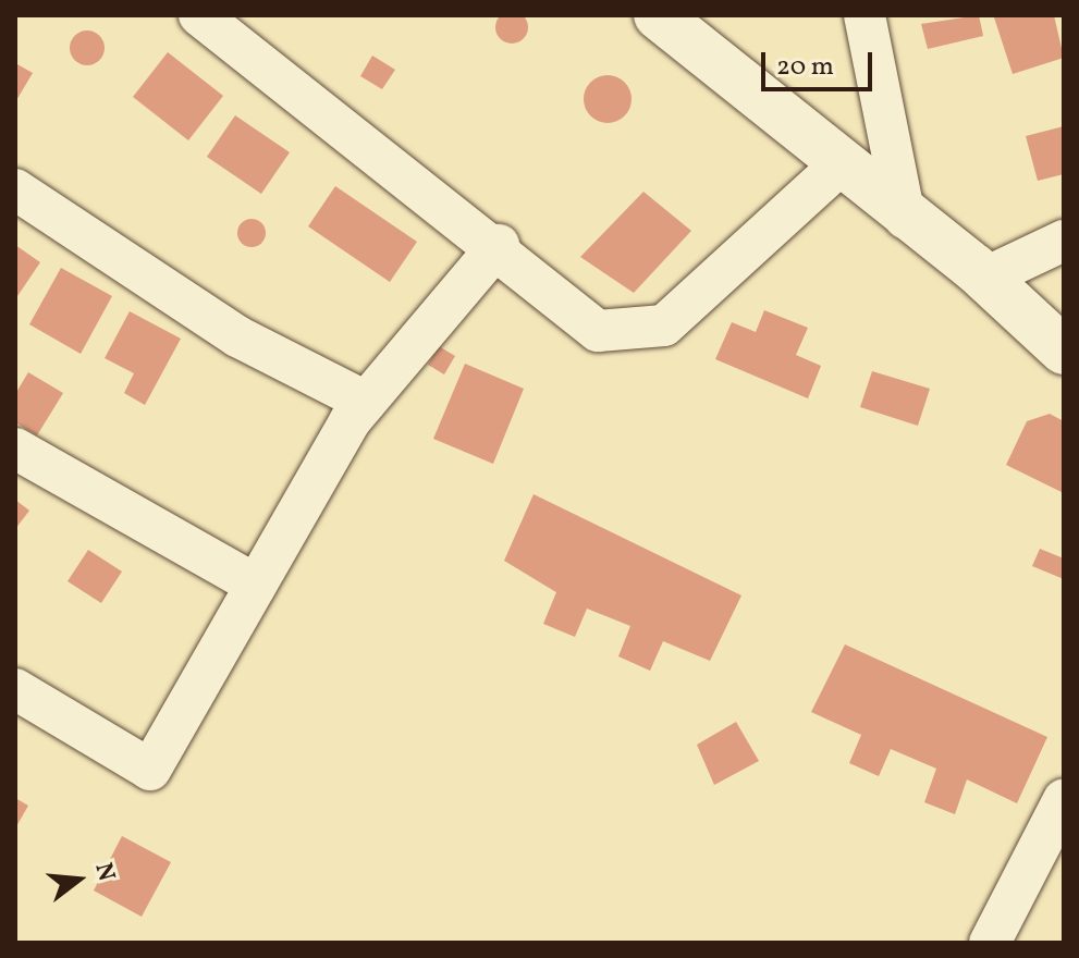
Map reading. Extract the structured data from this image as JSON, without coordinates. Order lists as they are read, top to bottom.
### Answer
{
  "scale_bar": "20 m",
  "north": "right"
}
